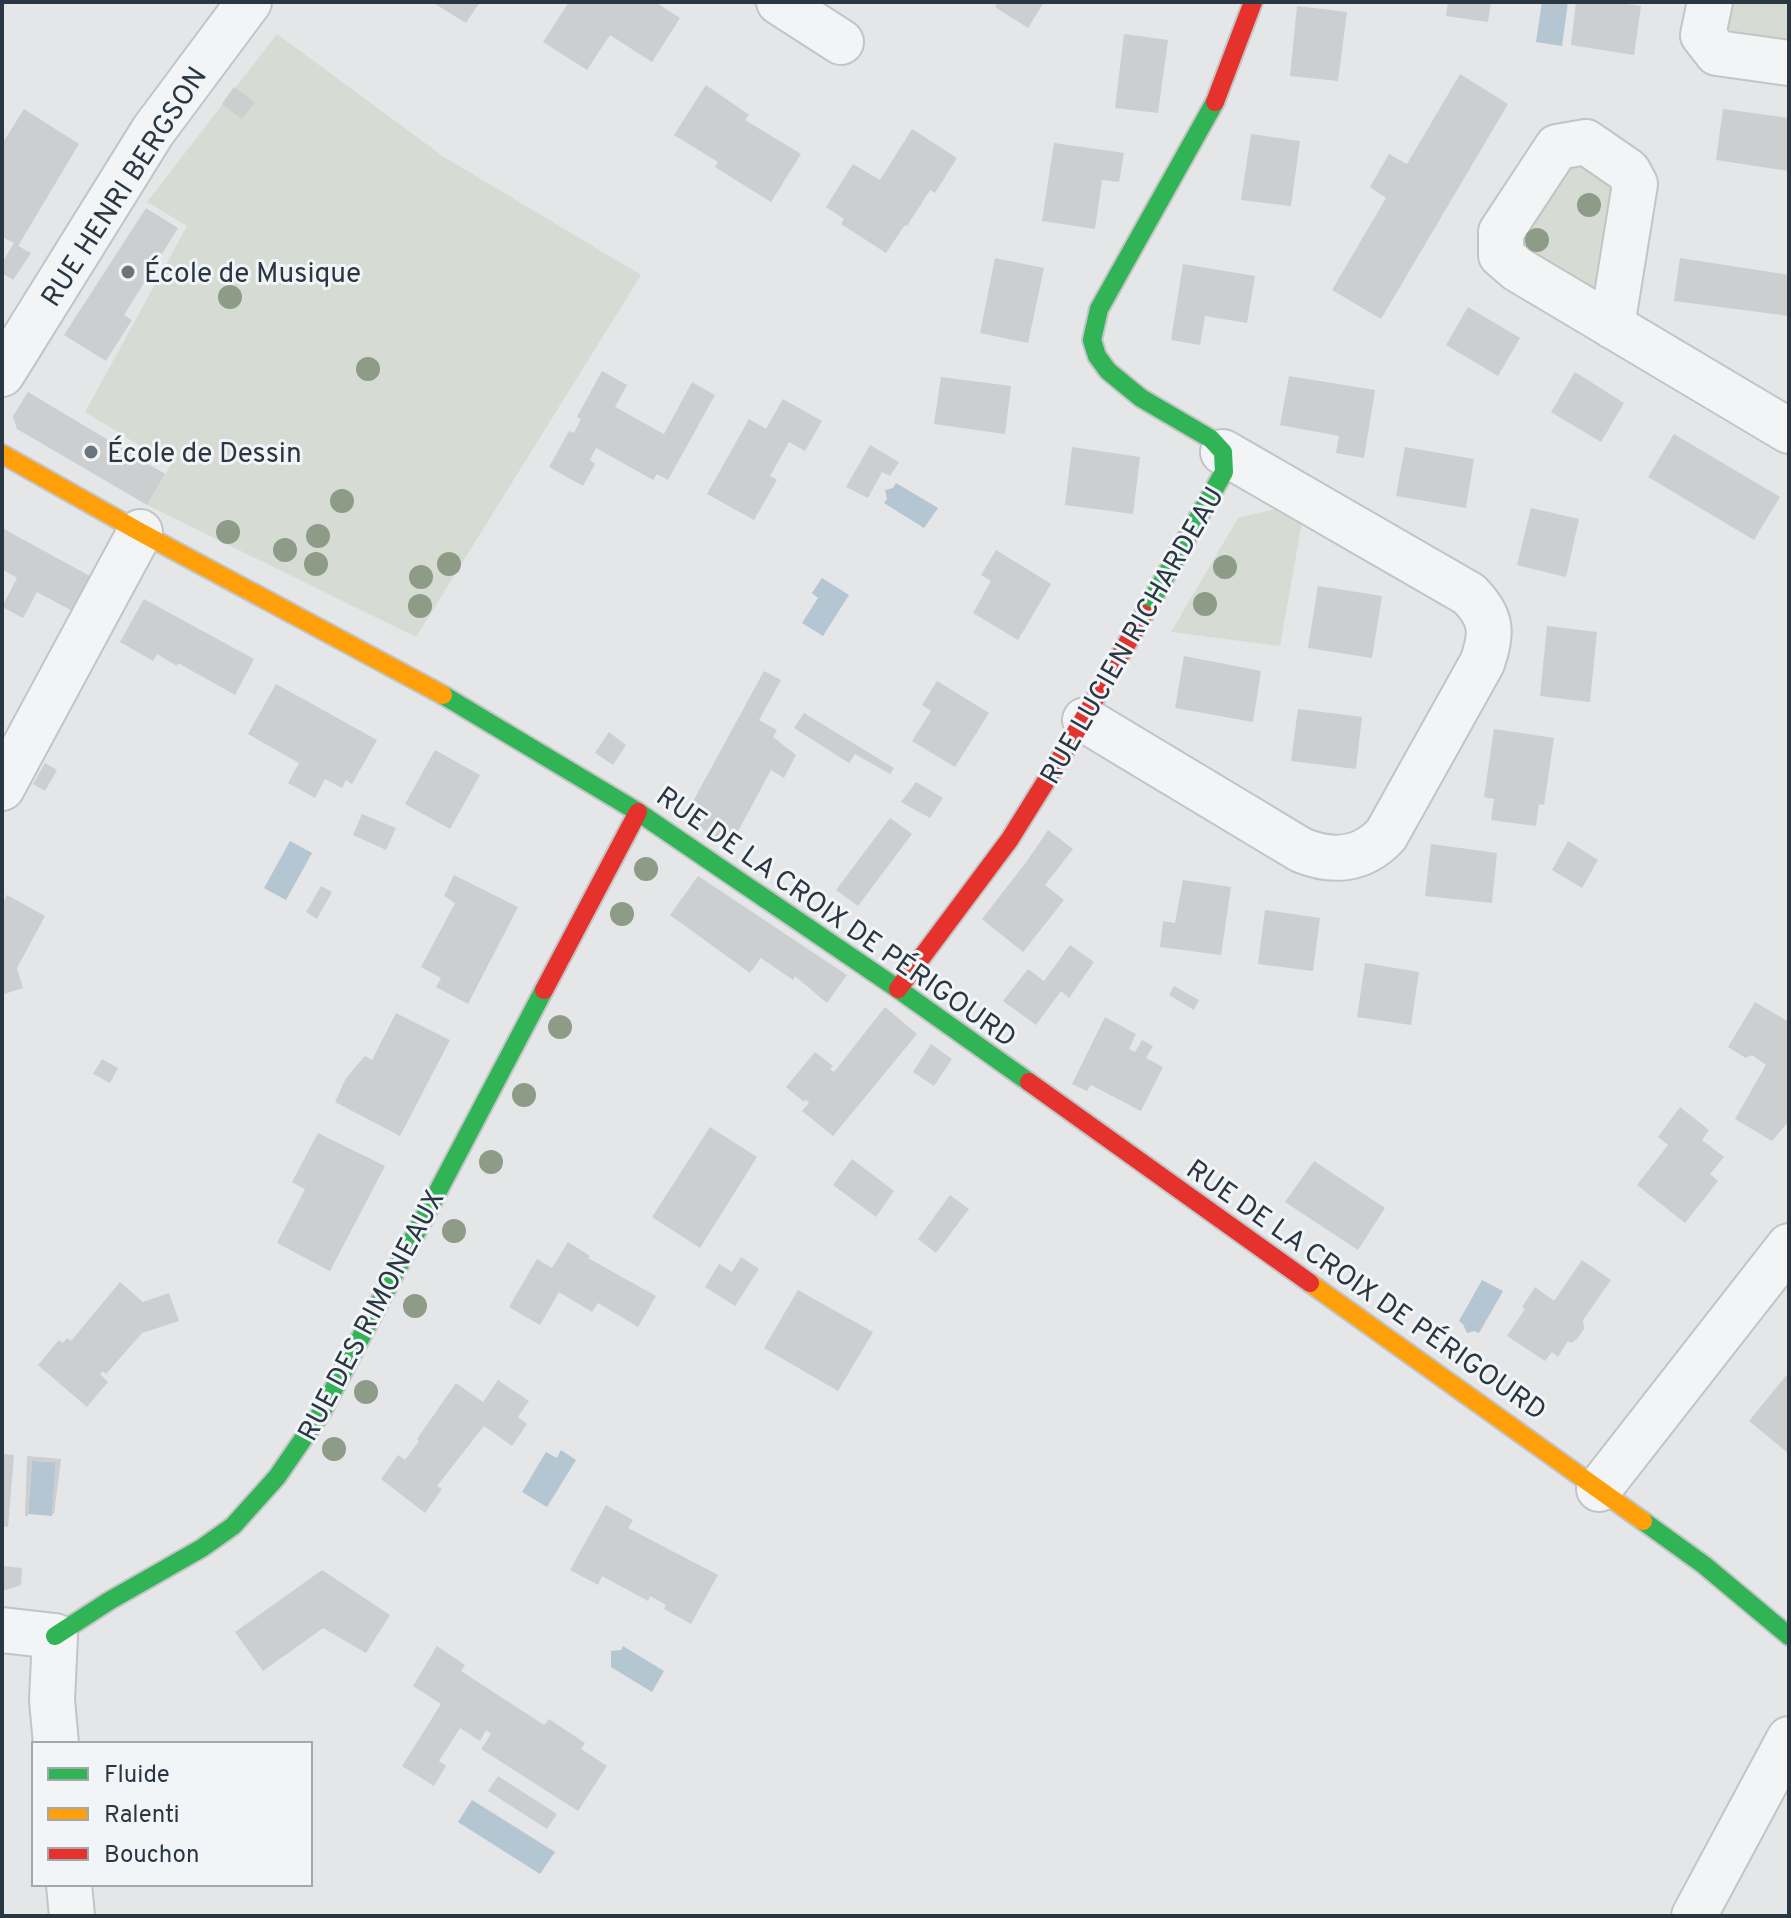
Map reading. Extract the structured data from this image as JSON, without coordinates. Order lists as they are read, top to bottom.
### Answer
{
  "streets": {
    "street": [
      "RUE HENRI BERGSON",
      "RUE LUCIEN RICHARDEAU",
      "RUE DE LA CROIX DE PÉRIGOURD",
      "RUE DES RIMONEAUX"
    ]
  },
  "crossings": [
    ["RUE LUCIEN RICHARDEAU", "RUE DE LA CROIX DE PÉRIGOURD"],
    ["RUE DE LA CROIX DE PÉRIGOURD", "RUE DES RIMONEAUX"]
  ],
  "places": ["École de Musique", "École de Dessin"],
  "legend": ["Fluide", "Ralenti", "Bouchon"]
}
